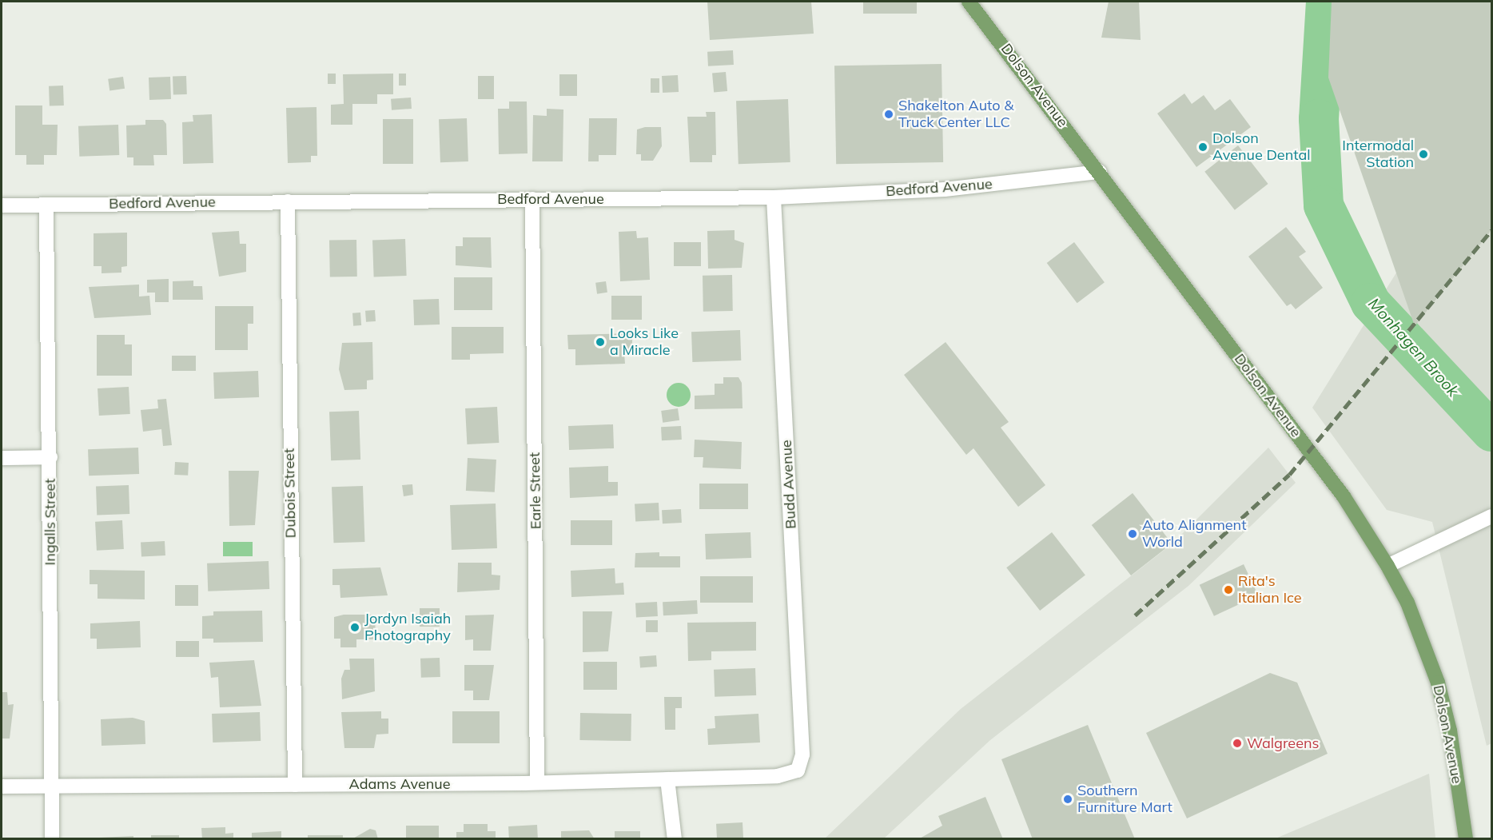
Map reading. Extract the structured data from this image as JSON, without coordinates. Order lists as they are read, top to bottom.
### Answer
{
  "streets": {
    "main road": ["Dolson Avenue"],
    "street": [
      "Bedford Avenue",
      "Budd Avenue",
      "Earle Street",
      "Dubois Street",
      "Ingalls Street",
      "Adams Avenue"
    ]
  },
  "crossings": [
    ["Dolson Avenue", "Bedford Avenue"],
    ["Bedford Avenue", "Budd Avenue"],
    ["Bedford Avenue", "Earle Street"],
    ["Bedford Avenue", "Dubois Street"],
    ["Bedford Avenue", "Ingalls Street"],
    ["Budd Avenue", "Adams Avenue"],
    ["Earle Street", "Adams Avenue"],
    ["Dubois Street", "Adams Avenue"],
    ["Ingalls Street", "Adams Avenue"]
  ],
  "water": ["Monhagen Brook"],
  "places": [
    "Shakelton Auto & Truck Center LLC",
    "Dolson Avenue Dental",
    "Intermodal Station",
    "Looks Like a Miracle",
    "Auto Alignment World",
    "Rita's Italian Ice",
    "Jordyn Isaiah Photography",
    "Walgreens",
    "Southern Furniture Mart"
  ]
}
